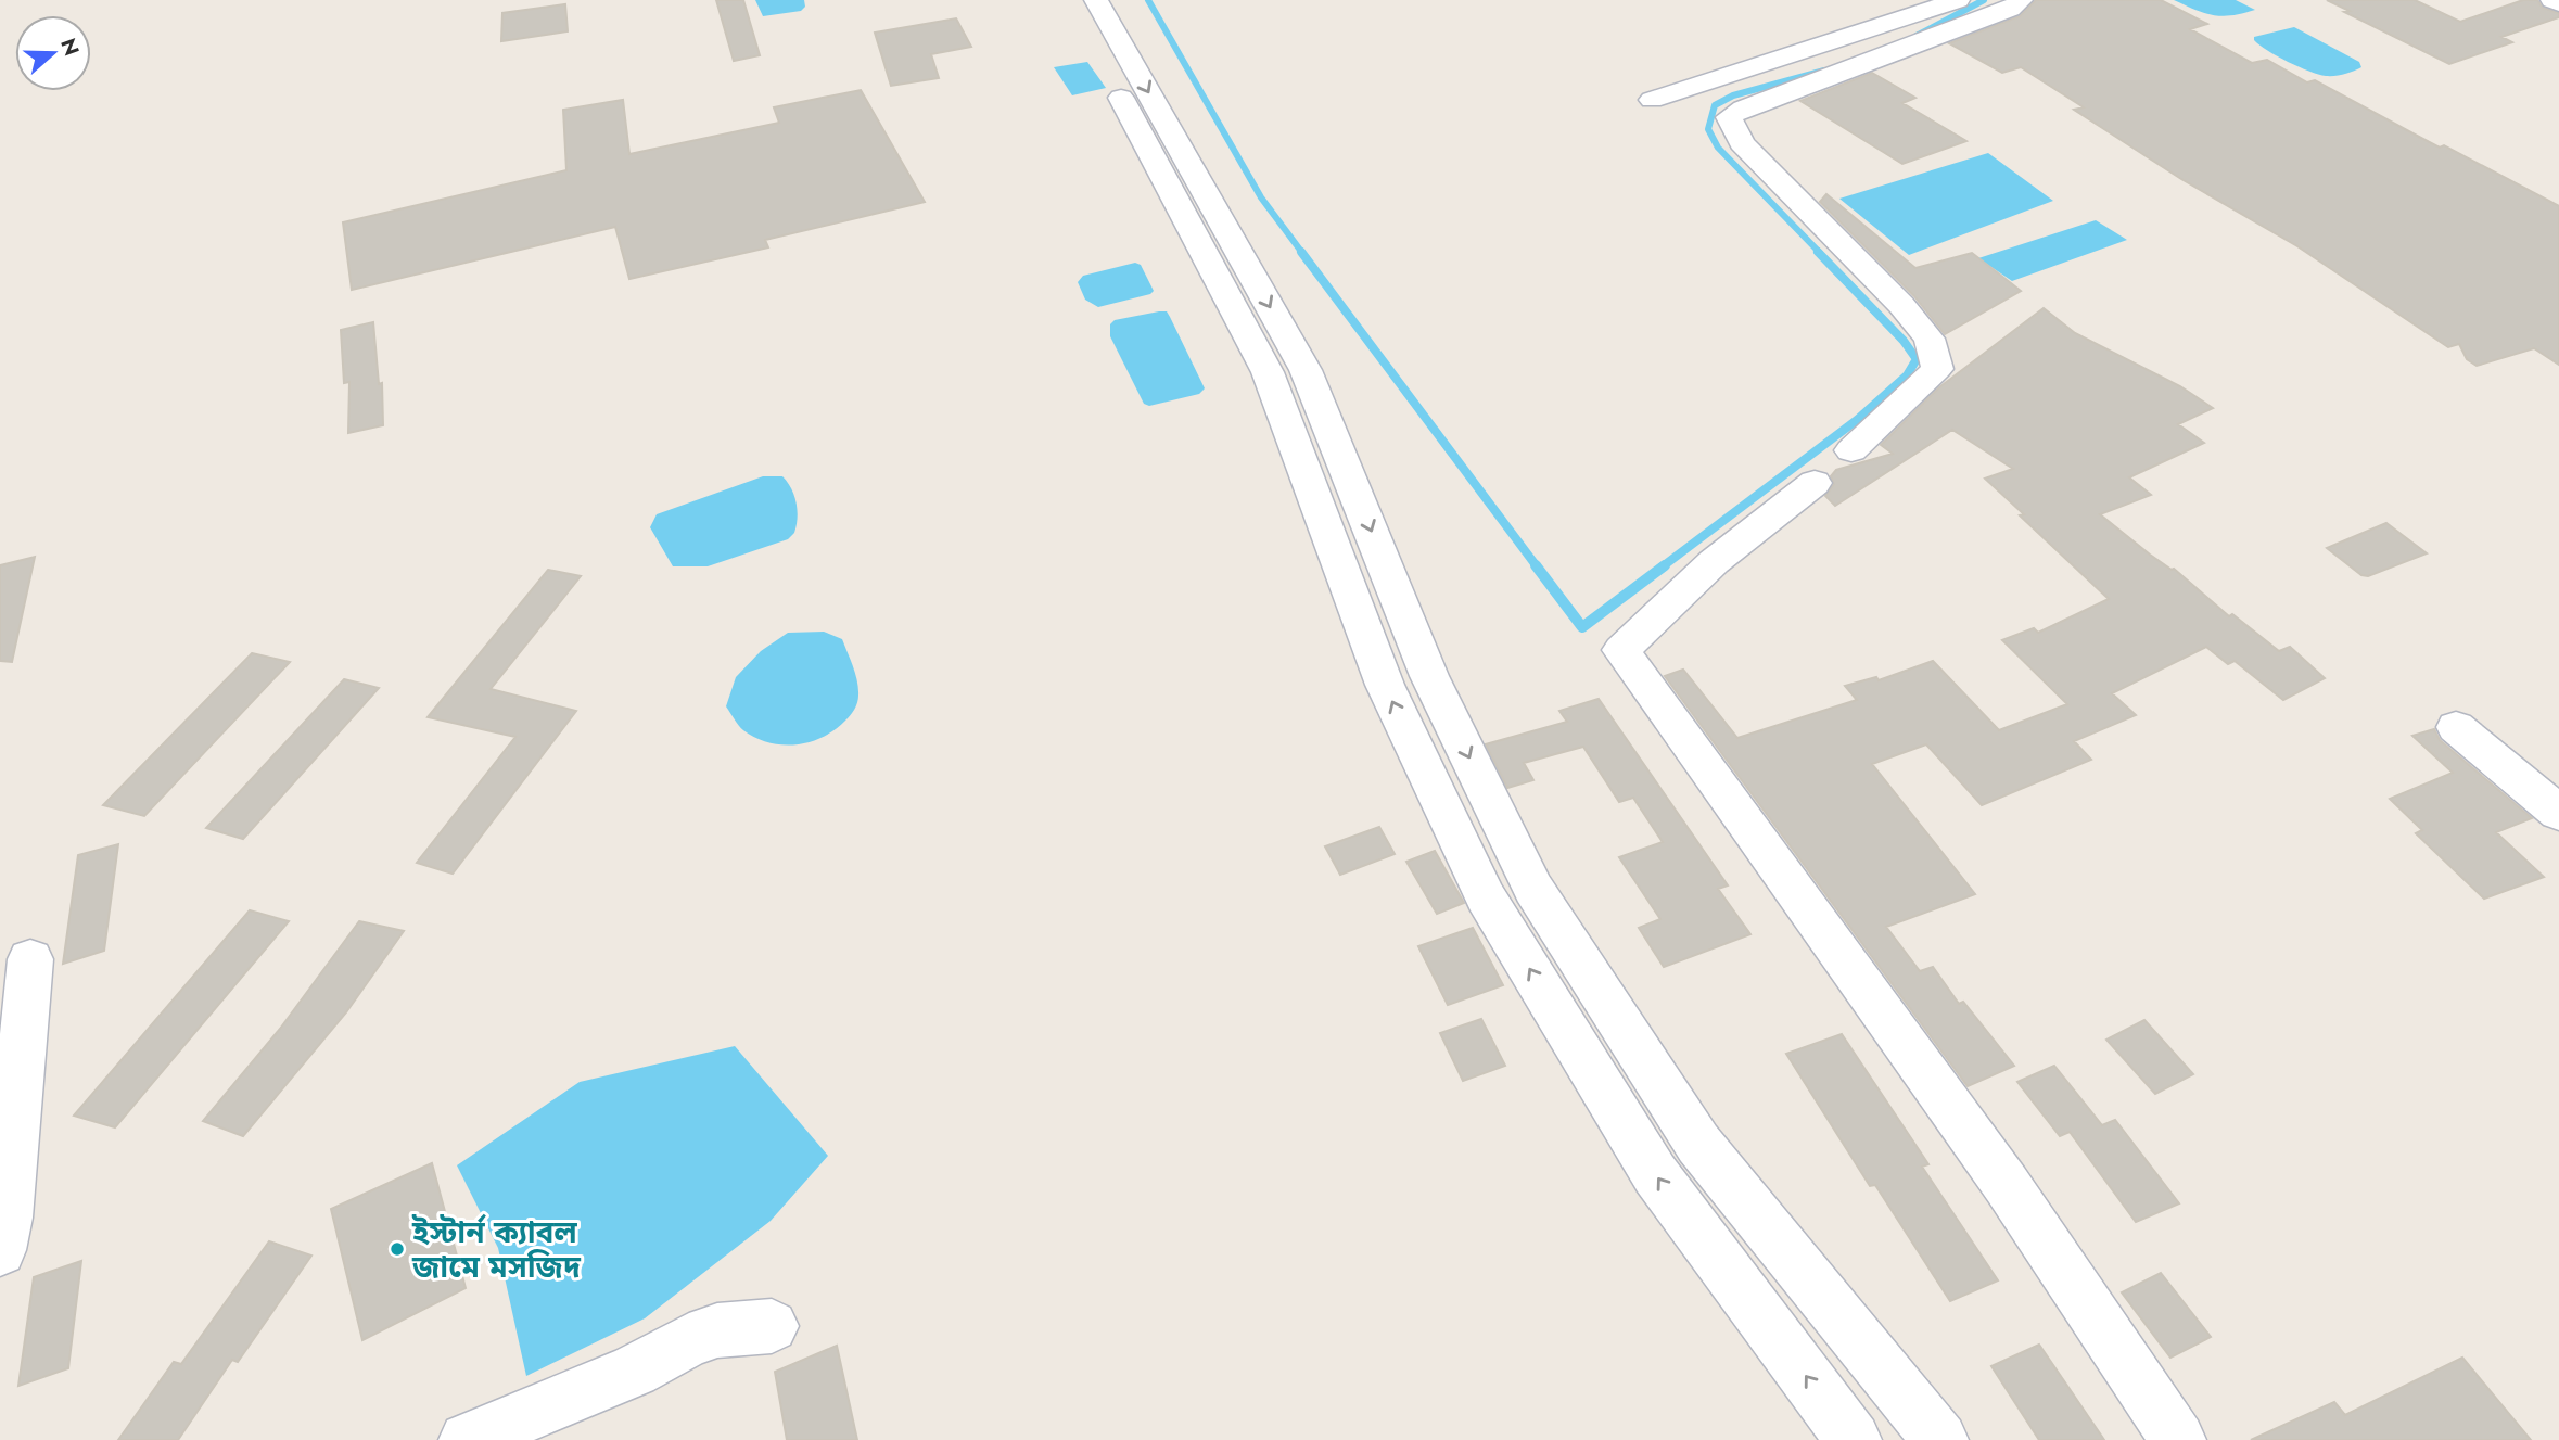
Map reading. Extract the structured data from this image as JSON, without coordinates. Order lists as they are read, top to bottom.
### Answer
{
  "places": ["ইস্টার্ন ক্যাবল জামে মসজিদ"],
  "north": "right"
}
